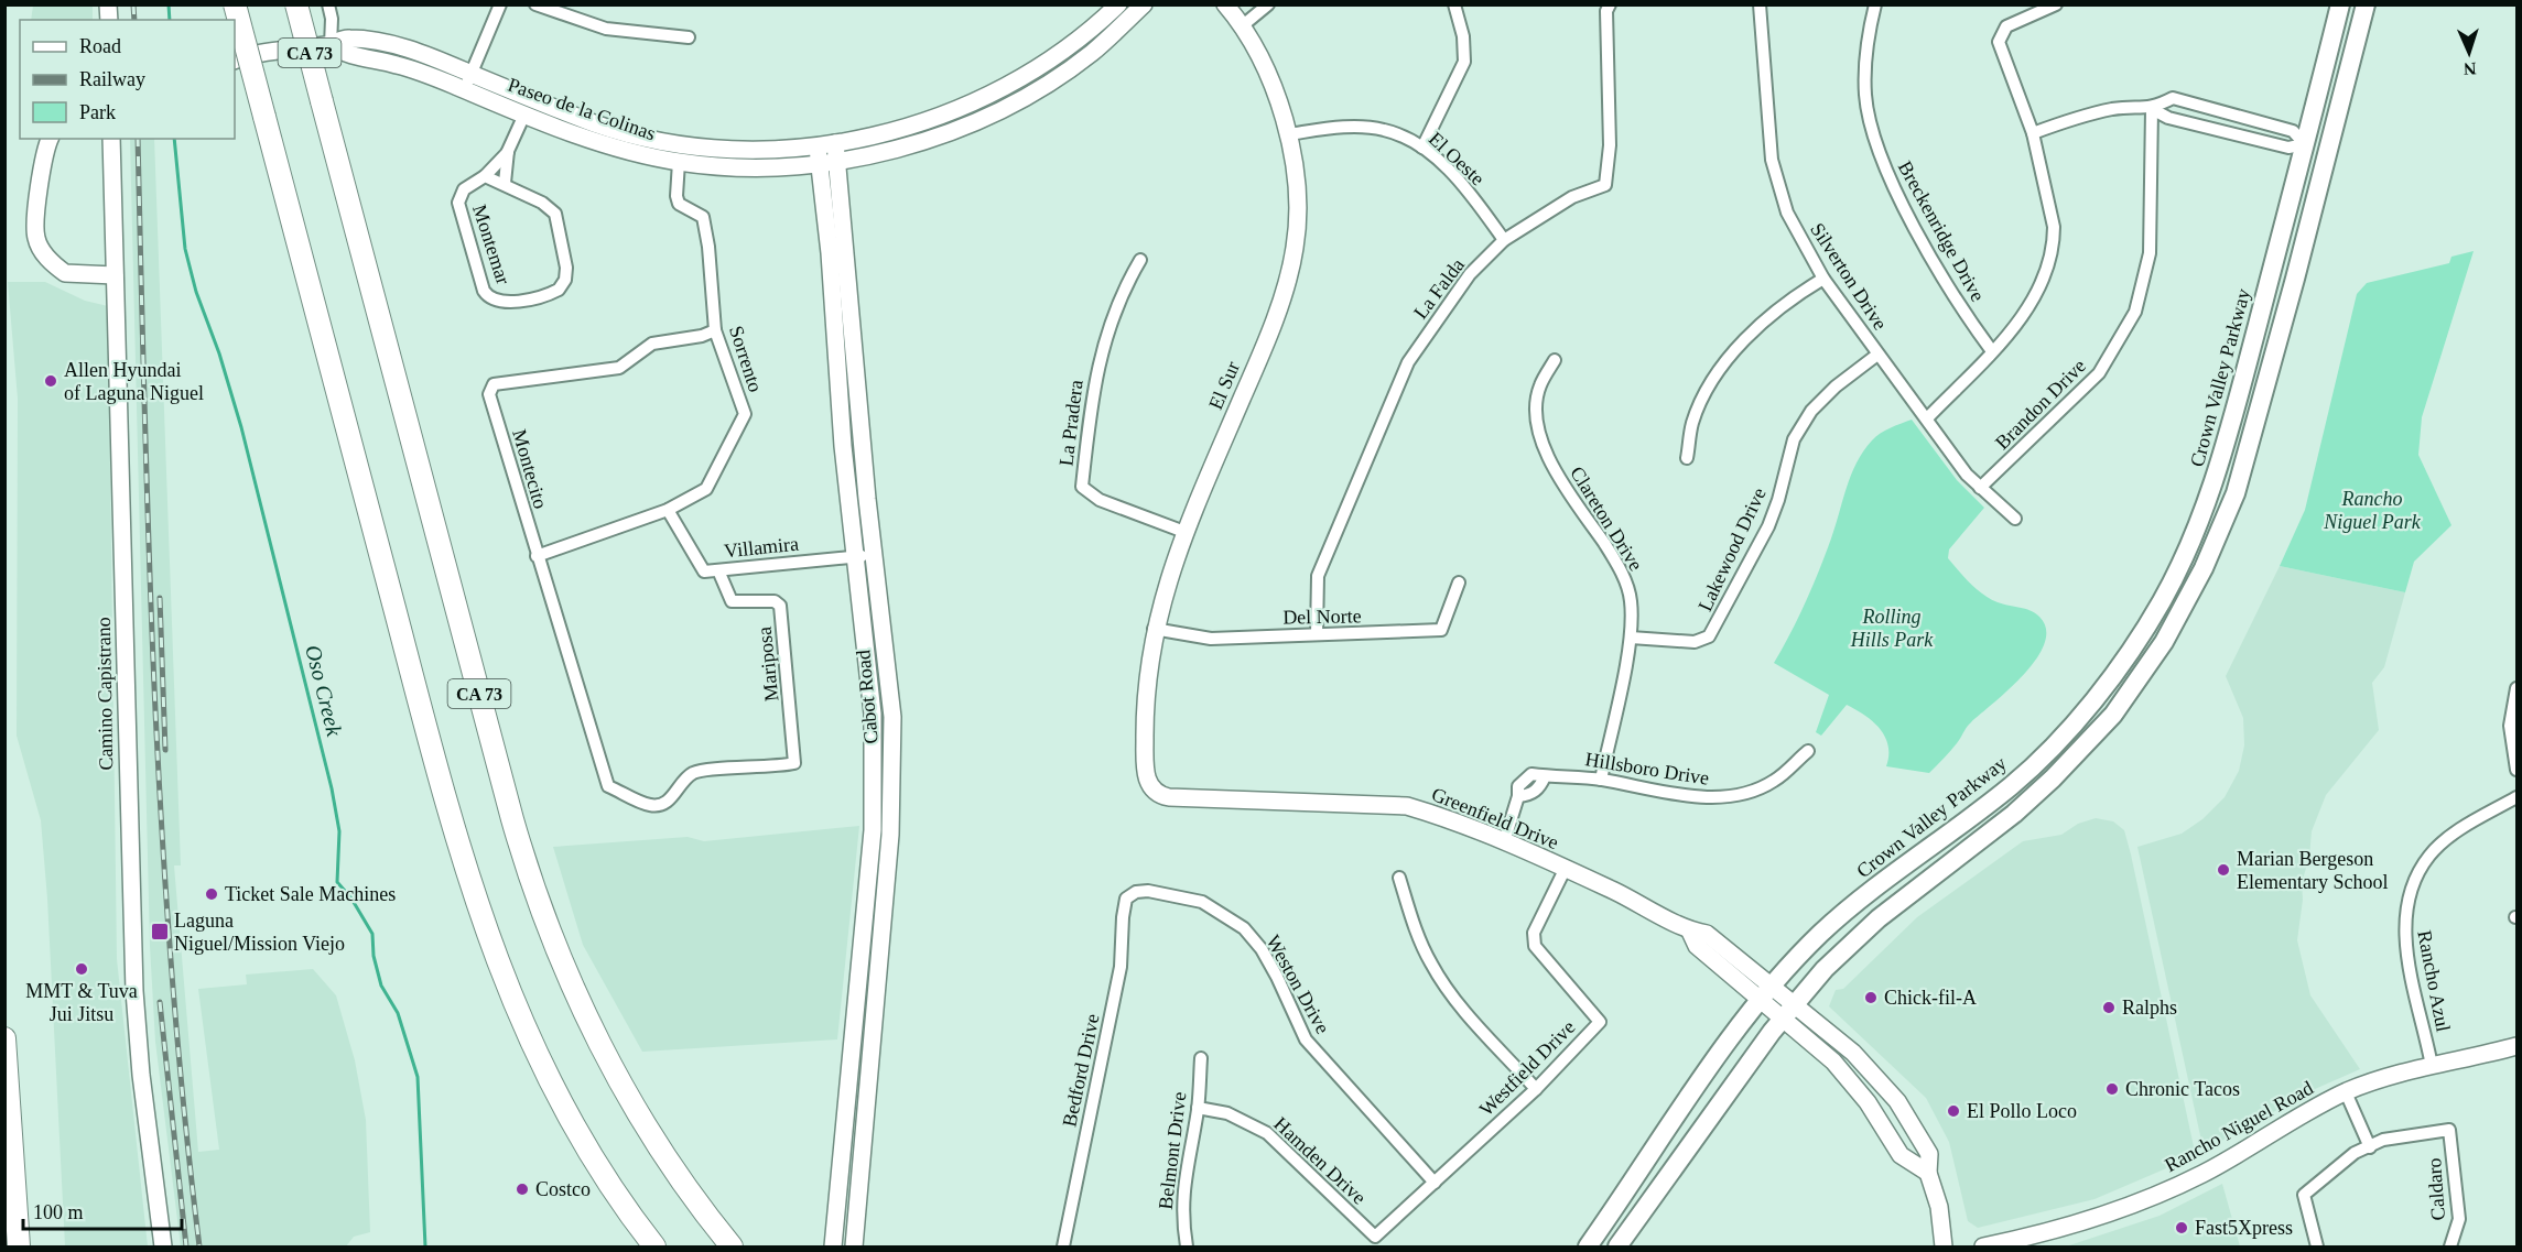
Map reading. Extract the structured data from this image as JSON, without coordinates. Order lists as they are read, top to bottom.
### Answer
{
  "streets": {
    "highway": ["CA 73"],
    "main road": [
      "Paseo de la Colinas",
      "Crown Valley Parkway",
      "El Sur",
      "Camino Capistrano",
      "Cabot Road",
      "Greenfield Drive",
      "Rancho Niguel Road"
    ],
    "street": [
      "El Oeste",
      "Breckenridge Drive",
      "Montemar",
      "Silverton Drive",
      "La Falda",
      "Sorrento",
      "Brandon Drive",
      "La Pradera",
      "Montecito",
      "Clareton Drive",
      "Villamira",
      "Lakewood Drive",
      "Del Norte",
      "Mariposa",
      "Hillsboro Drive",
      "Rancho Azul",
      "Weston Drive",
      "Westfield Drive",
      "Bedford Drive",
      "Belmont Drive",
      "Hamden Drive",
      "Caldaro"
    ]
  },
  "crossings": [
    ["Paseo de la Colinas", "Sorrento"],
    ["Paseo de la Colinas", "Cabot Road"],
    ["El Oeste", "La Falda"],
    ["El Oeste", "El Sur"],
    ["Silverton Drive", "Brandon Drive"],
    ["Silverton Drive", "Lakewood Drive"],
    ["La Falda", "Del Norte"],
    ["Sorrento", "Montecito"],
    ["Sorrento", "Villamira"],
    ["Crown Valley Parkway", "Greenfield Drive"],
    ["El Sur", "La Pradera"],
    ["El Sur", "Del Norte"],
    ["El Sur", "Greenfield Drive"],
    ["Montecito", "Mariposa"],
    ["Clareton Drive", "Lakewood Drive"],
    ["Clareton Drive", "Hillsboro Drive"],
    ["Villamira", "Mariposa"],
    ["Villamira", "Cabot Road"],
    ["Hillsboro Drive", "Greenfield Drive"],
    ["Greenfield Drive", "Westfield Drive"],
    ["Rancho Azul", "Rancho Niguel Road"],
    ["Weston Drive", "Westfield Drive"],
    ["Weston Drive", "Bedford Drive"],
    ["Westfield Drive", "Hamden Drive"],
    ["Belmont Drive", "Hamden Drive"]
  ],
  "water": ["Oso Creek"],
  "parks": ["Rancho Niguel Park", "Rolling Hills Park"],
  "places": {
    "other": [
      "Allen Hyundai of Laguna Niguel",
      "Marian Bergeson Elementary School",
      "Ticket Sale Machines",
      "MMT & Tuva Jui Jitsu",
      "Chick-fil-A",
      "Ralphs",
      "Chronic Tacos",
      "El Pollo Loco",
      "Costco",
      "Fast5Xpress"
    ],
    "transit": ["Laguna Niguel/Mission Viejo"]
  },
  "legend": ["Road", "Railway", "Park"],
  "scale_bar": "100 m",
  "north": "bottom"
}
